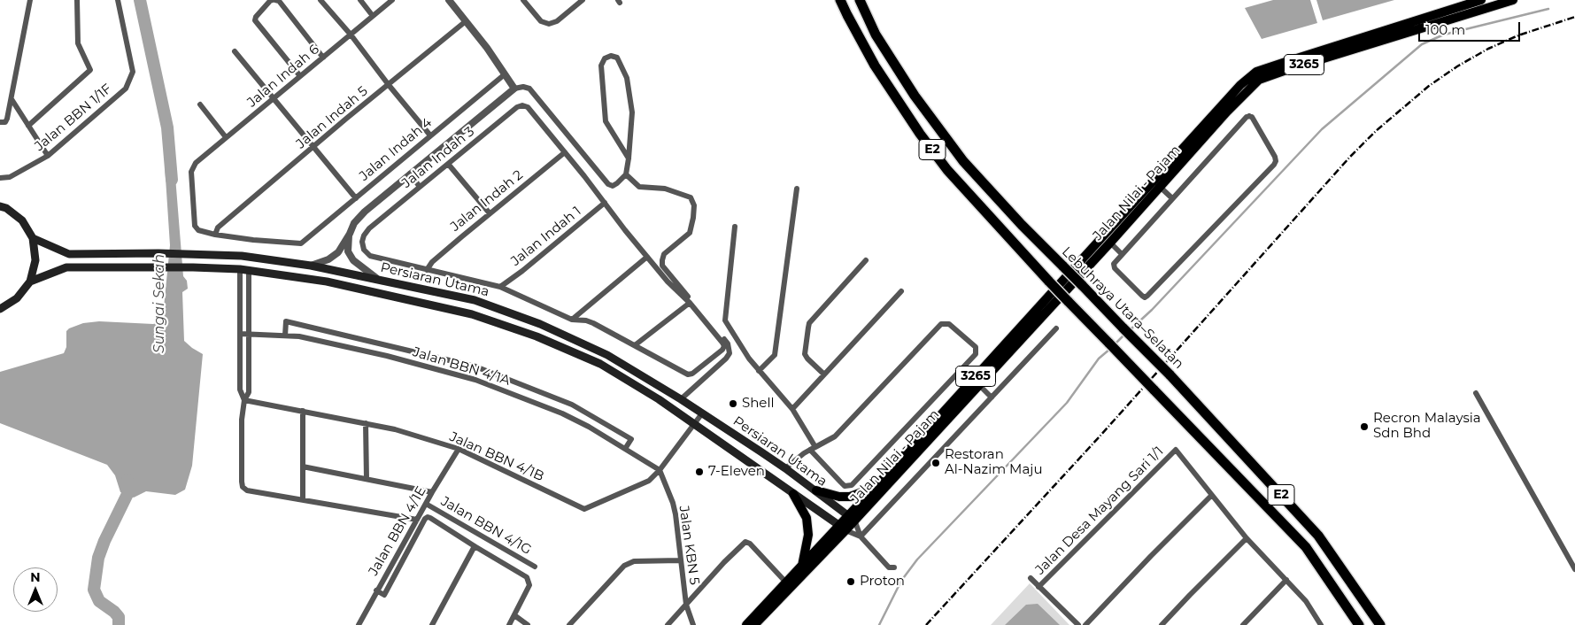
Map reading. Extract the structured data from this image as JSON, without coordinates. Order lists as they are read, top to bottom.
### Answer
{
  "streets": {
    "highway": ["E2", "Lebuhraya Utara–Selatan"],
    "main road": ["3265", "Jalan Nilai - Pajam", "Persiaran Utama"],
    "street": [
      "Jalan Indah 6",
      "Jalan BBN 1/1F",
      "Jalan Indah 5",
      "Jalan Indah 4",
      "Jalan Indah 3",
      "Jalan Indah 2",
      "Jalan Indah 1",
      "Jalan BBN 4/1A",
      "Jalan BBN 4/1B",
      "Jalan Desa Mayang Sari 1/1",
      "Jalan BBN 4/1G",
      "Jalan BBN 4/1E",
      "Jalan KBN 5"
    ]
  },
  "crossings": [
    ["3265", "Jalan Nilai - Pajam"],
    ["3265", "Persiaran Utama"],
    ["Jalan Indah 6", "Jalan Indah 5"],
    ["Jalan Indah 6", "Jalan Indah 4"],
    ["Jalan Indah 5", "Jalan Indah 4"],
    ["Jalan Indah 3", "Jalan Indah 2"],
    ["Jalan Nilai - Pajam", "Persiaran Utama"],
    ["Persiaran Utama", "Jalan BBN 4/1B"],
    ["Jalan BBN 4/1A", "Jalan BBN 4/1B"],
    ["Jalan BBN 4/1A", "Jalan KBN 5"],
    ["Jalan BBN 4/1B", "Jalan BBN 4/1E"],
    ["Jalan BBN 4/1B", "Jalan KBN 5"],
    ["Jalan BBN 4/1G", "Jalan BBN 4/1E"]
  ],
  "water": ["Sungai Sekah"],
  "places": [
    "Shell",
    "Recron Malaysia Sdn Bhd",
    "Restoran Al-Nazim Maju",
    "7-Eleven",
    "Proton"
  ],
  "scale_bar": "100 m",
  "north": "top"
}
